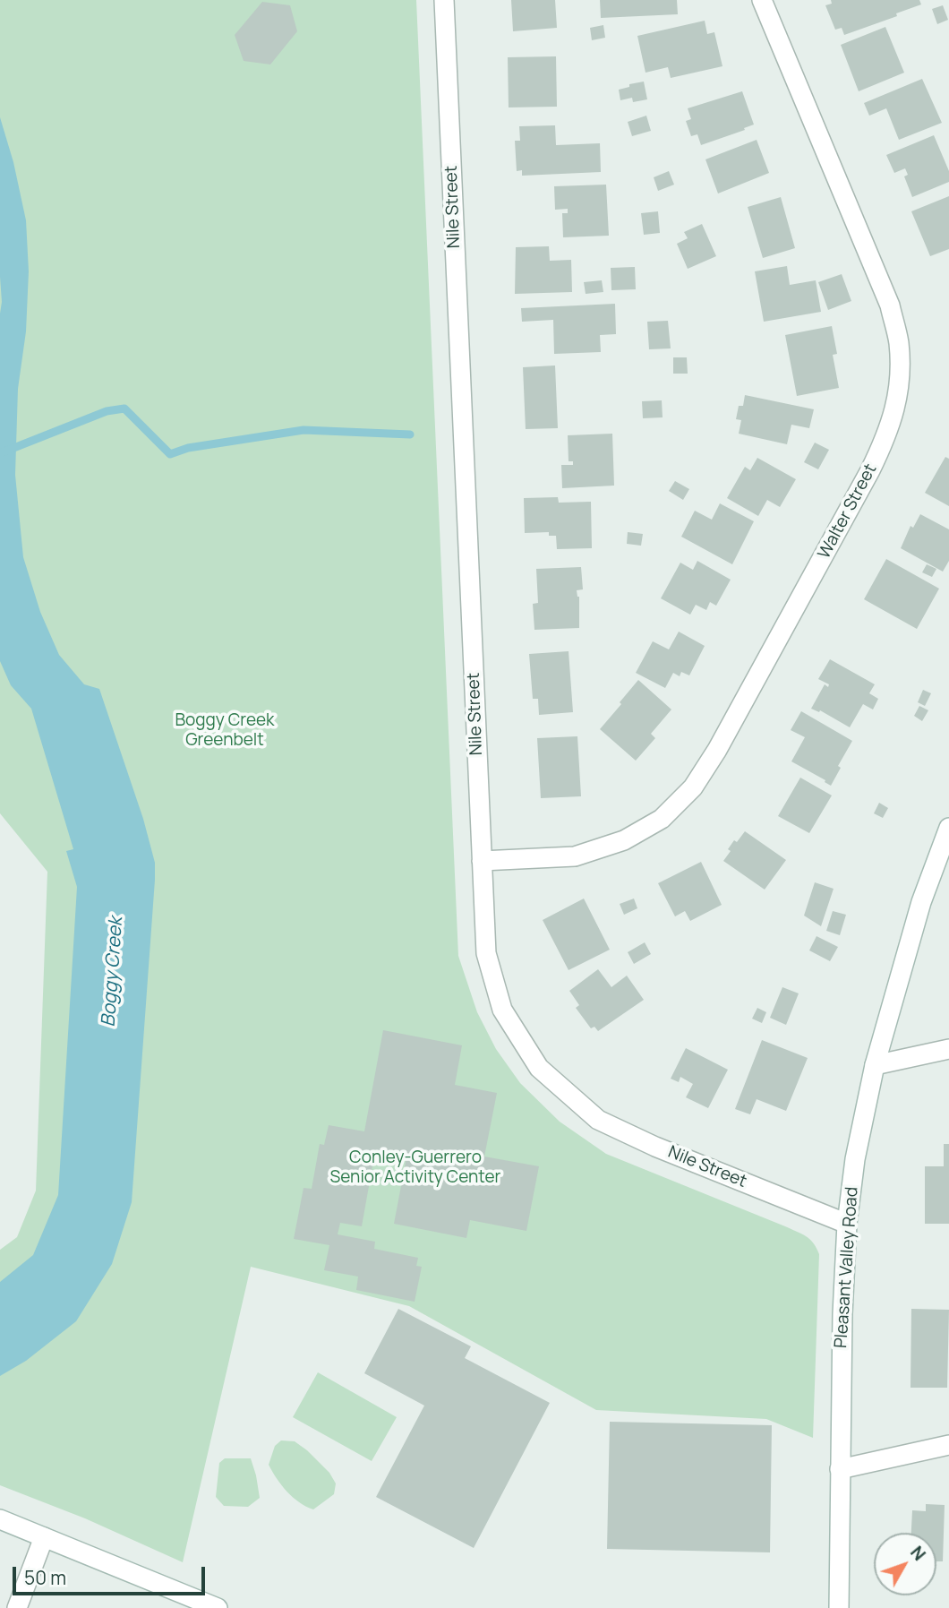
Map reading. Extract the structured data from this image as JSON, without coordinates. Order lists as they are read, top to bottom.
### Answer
{
  "streets": {
    "street": ["Nile Street", "Walter Street", "Pleasant Valley Road"]
  },
  "crossings": [
    ["Nile Street", "Walter Street"],
    ["Nile Street", "Pleasant Valley Road"]
  ],
  "water": ["Boggy Creek"],
  "parks": ["Boggy Creek Greenbelt", "Conley-Guerrero Senior Activity Center"],
  "scale_bar": "50 m",
  "north": "top right"
}
